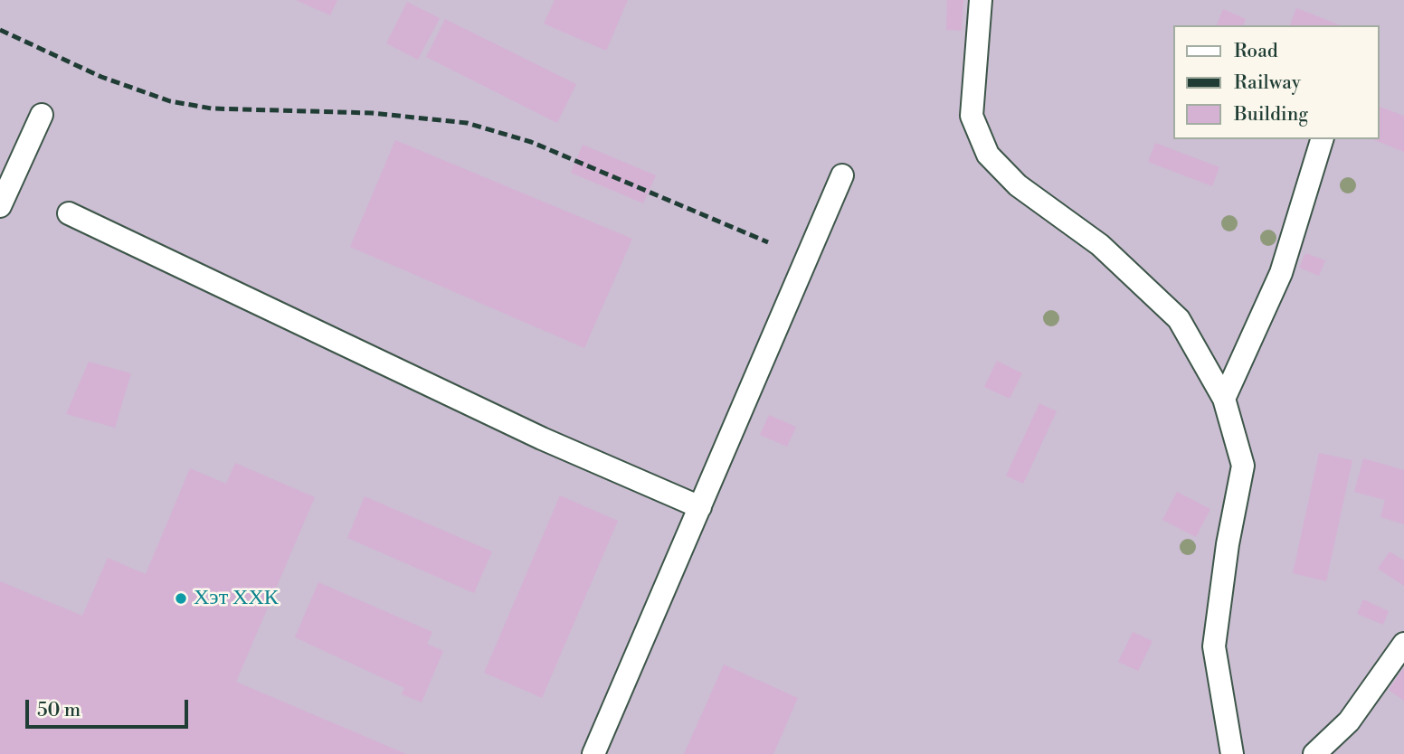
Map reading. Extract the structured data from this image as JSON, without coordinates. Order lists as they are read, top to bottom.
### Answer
{
  "places": ["Хэт ХХК"],
  "legend": ["Road", "Railway", "Building"],
  "scale_bar": "50 m"
}
